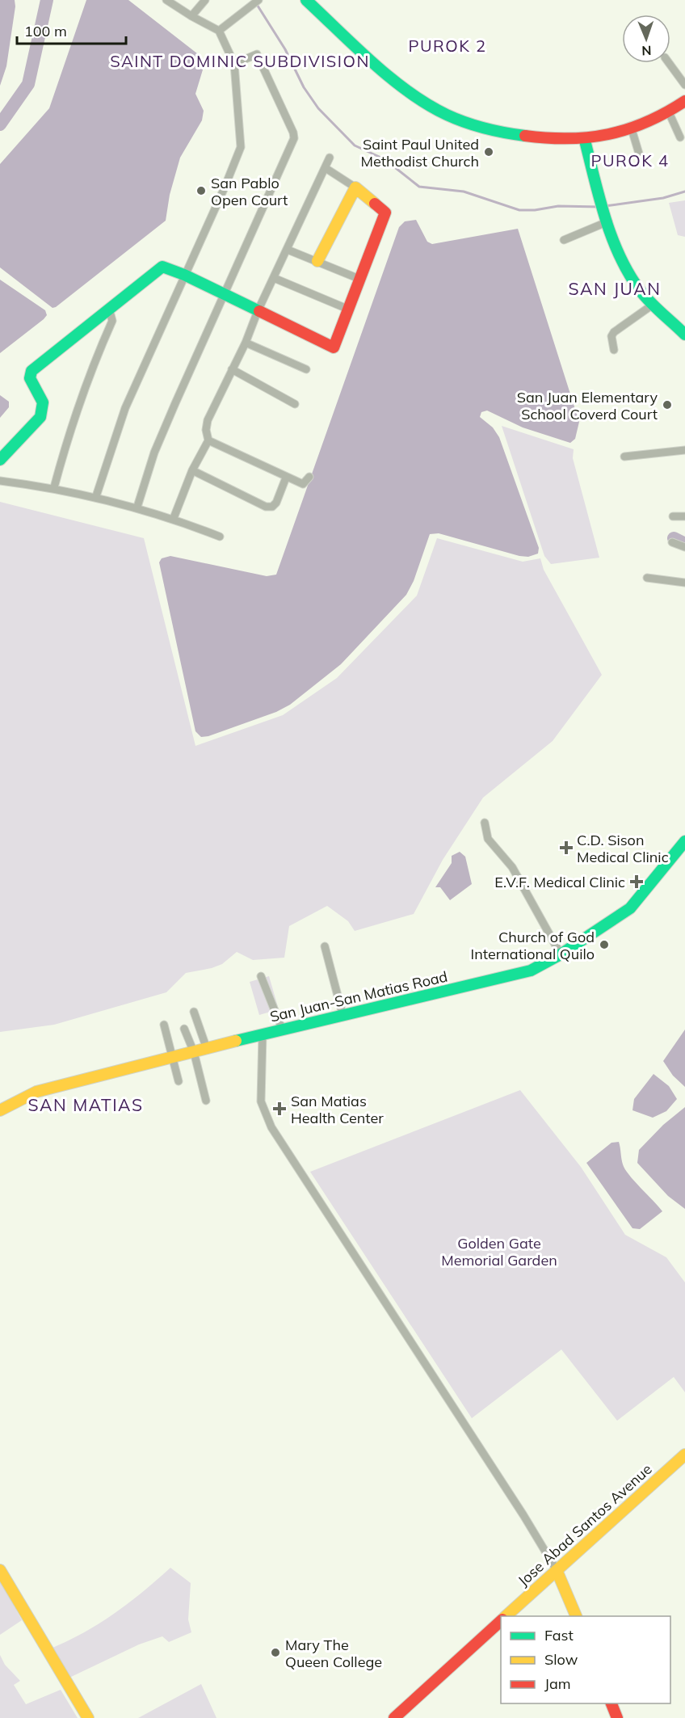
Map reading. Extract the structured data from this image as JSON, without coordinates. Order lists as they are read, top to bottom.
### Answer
{
  "streets": {
    "main road": ["San Juan-San Matias Road", "Jose Abad Santos Avenue"]
  },
  "districts": [
    "PUROK 2",
    "SAINT DOMINIC SUBDIVISION",
    "PUROK 4",
    "SAN JUAN",
    "SAN MATIAS"
  ],
  "parks": ["Golden Gate Memorial Garden"],
  "places": {
    "other": [
      "Saint Paul United Methodist Church",
      "San Pablo Open Court",
      "San Juan Elementary School Coverd Court",
      "Church of God International Quilo",
      "Mary The Queen College"
    ],
    "health": ["C.D. Sison Medical Clinic", "E.V.F. Medical Clinic", "San Matias Health Center"]
  },
  "legend": ["Fast", "Slow", "Jam"],
  "scale_bar": "100 m",
  "north": "bottom"
}
